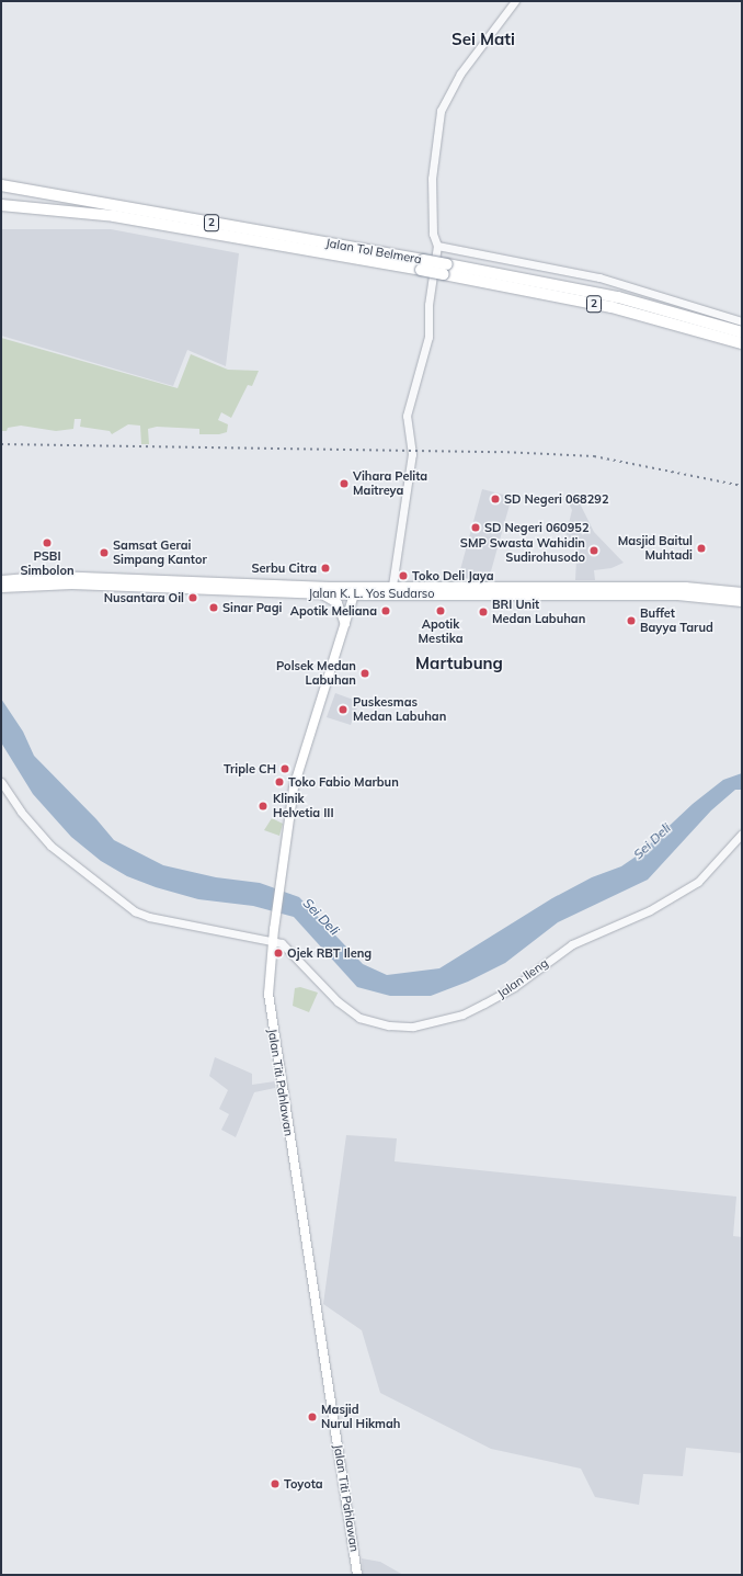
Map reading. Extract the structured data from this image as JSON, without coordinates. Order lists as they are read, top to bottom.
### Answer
{
  "streets": {
    "highway": ["2", "Jalan Tol Belmera", "Jalan K. L. Yos Sudarso"],
    "main road": ["Jalan Titi Pahlawan"],
    "street": ["Jalan Ileng"]
  },
  "crossings": [
    ["Jalan K. L. Yos Sudarso", "Jalan Titi Pahlawan"],
    ["Jalan Ileng", "Jalan Titi Pahlawan"]
  ],
  "districts": ["Sei Mati", "Martubung"],
  "water": ["Sei Deli"],
  "places": [
    "Vihara Pelita Maitreya",
    "SD Negeri 068292",
    "SD Negeri 060952",
    "PSBI Simbolon",
    "Masjid Baitul Muhtadi",
    "SMP Swasta Wahidin Sudirohusodo",
    "Samsat Gerai Simpang Kantor",
    "Serbu Citra",
    "Toko Deli Jaya",
    "Nusantara Oil",
    "Sinar Pagi",
    "Apotik Meliana",
    "Apotik Mestika",
    "BRI Unit Medan Labuhan",
    "Buffet Bayya Tarud",
    "Polsek Medan Labuhan",
    "Puskesmas Medan Labuhan",
    "Triple CH",
    "Toko Fabio Marbun",
    "Klinik Helvetia III",
    "Ojek RBT Ileng",
    "Masjid Nurul Hikmah",
    "Toyota"
  ]
}
